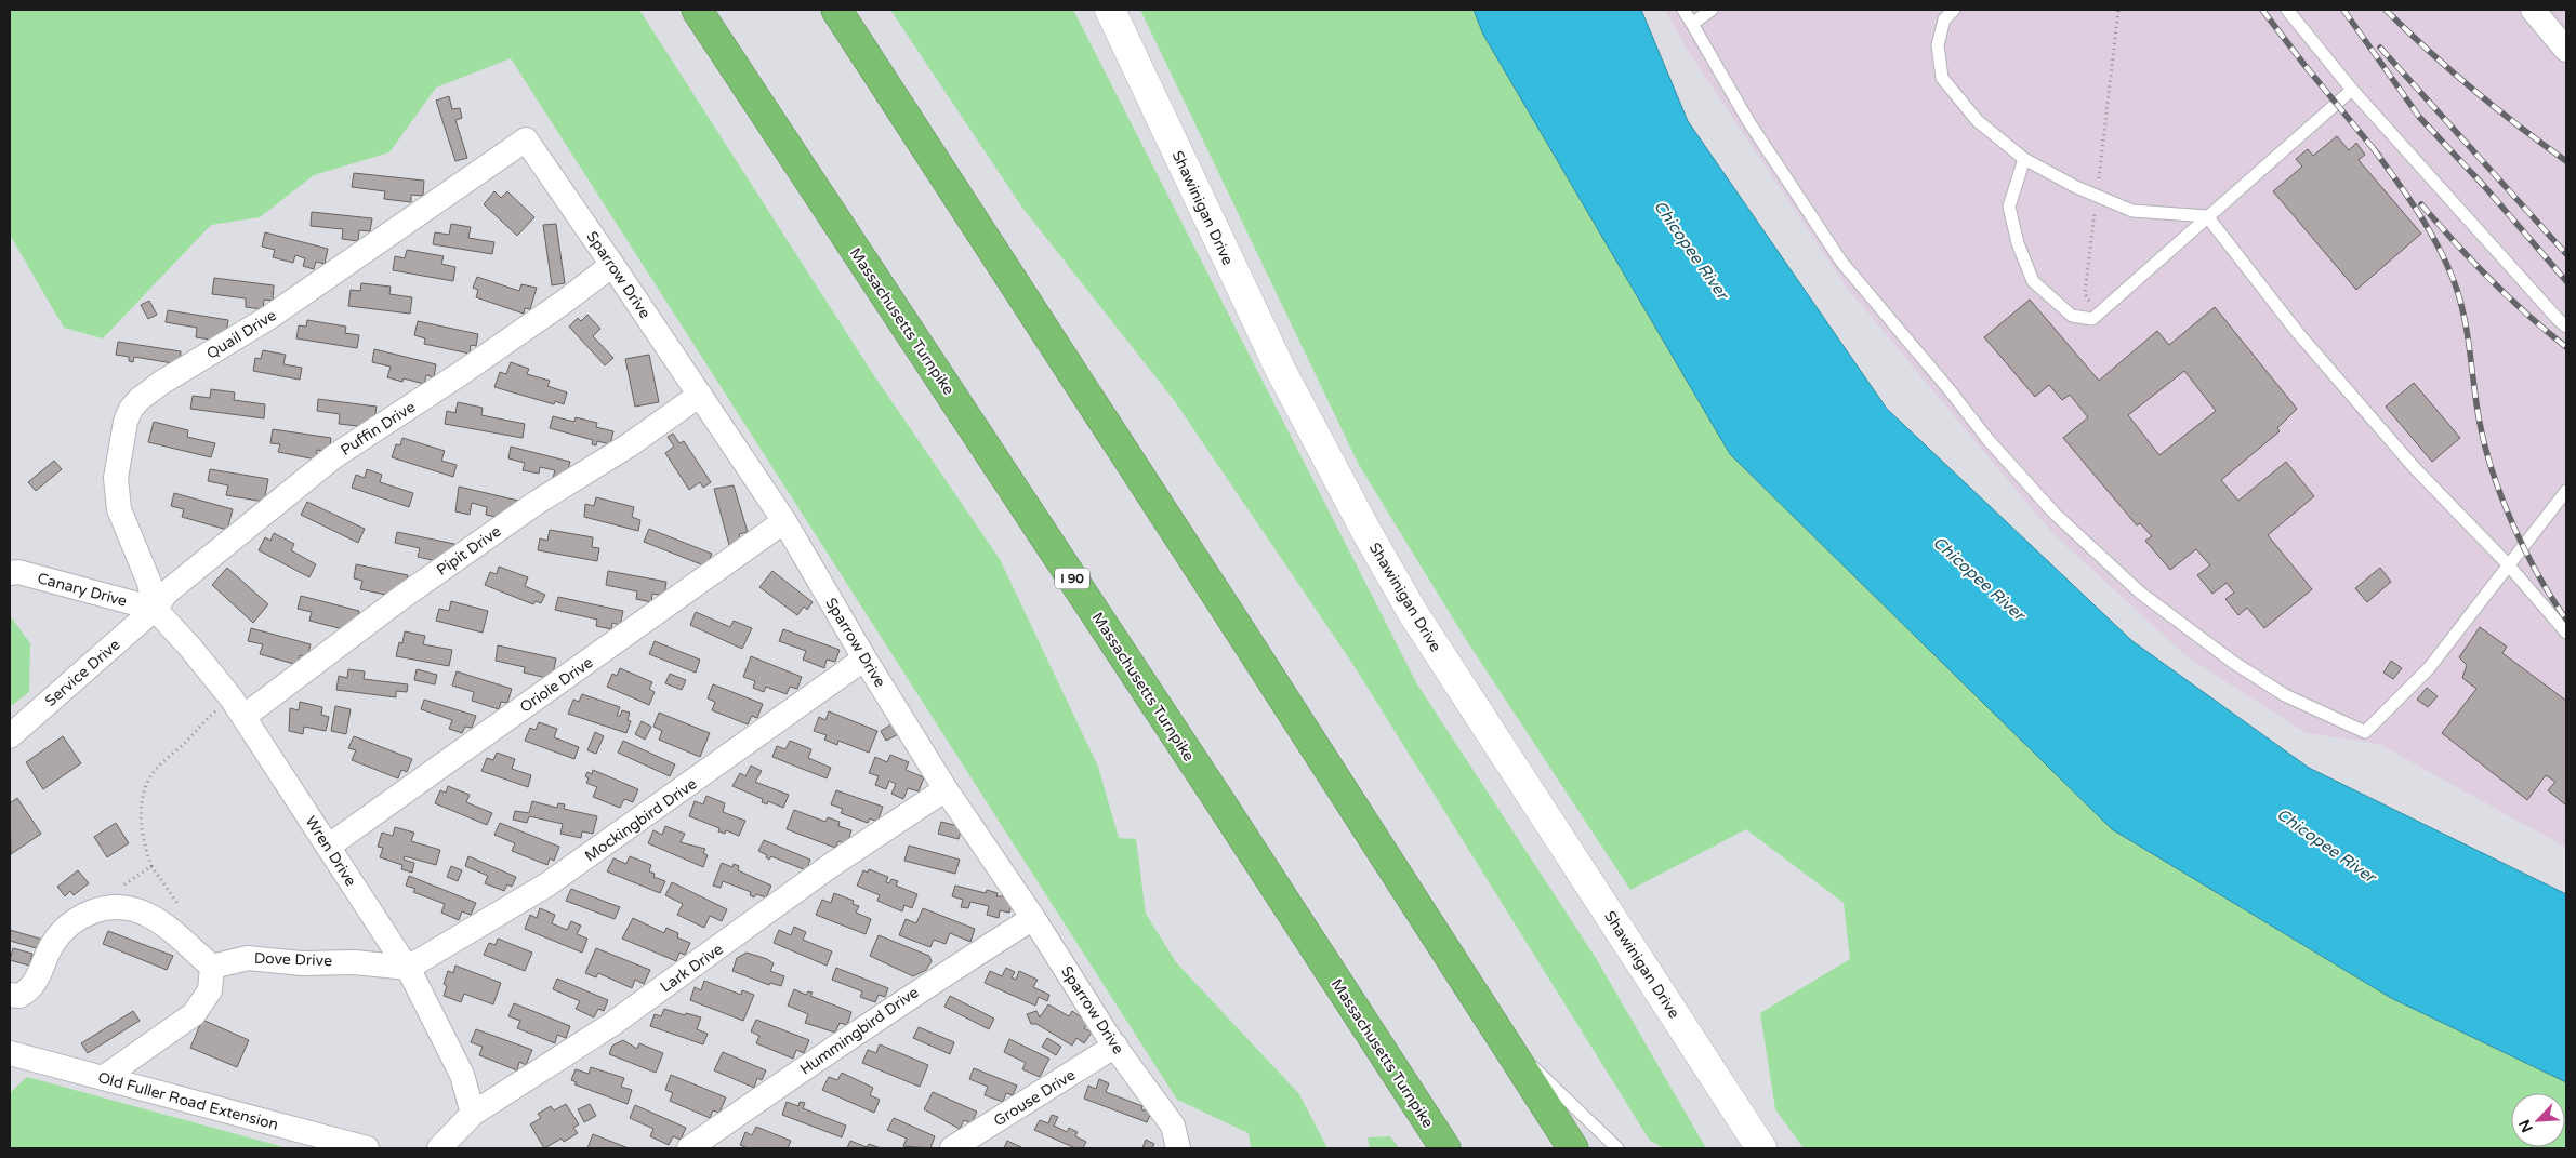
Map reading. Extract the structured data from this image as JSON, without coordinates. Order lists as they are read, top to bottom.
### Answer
{
  "streets": {
    "highway": ["Massachusetts Turnpike", "I 90"],
    "main road": ["Shawinigan Drive"],
    "street": [
      "Sparrow Drive",
      "Quail Drive",
      "Puffin Drive",
      "Pipit Drive",
      "Canary Drive",
      "Service Drive",
      "Oriole Drive",
      "Mockingbird Drive",
      "Wren Drive",
      "Dove Drive",
      "Lark Drive",
      "Hummingbird Drive",
      "Grouse Drive",
      "Old Fuller Road Extension"
    ]
  },
  "crossings": [
    ["Sparrow Drive", "Quail Drive"],
    ["Sparrow Drive", "Puffin Drive"],
    ["Sparrow Drive", "Pipit Drive"],
    ["Sparrow Drive", "Oriole Drive"],
    ["Sparrow Drive", "Mockingbird Drive"],
    ["Sparrow Drive", "Lark Drive"],
    ["Sparrow Drive", "Hummingbird Drive"],
    ["Sparrow Drive", "Grouse Drive"],
    ["Quail Drive", "Puffin Drive"],
    ["Quail Drive", "Canary Drive"],
    ["Quail Drive", "Service Drive"],
    ["Quail Drive", "Wren Drive"],
    ["Puffin Drive", "Canary Drive"],
    ["Puffin Drive", "Service Drive"],
    ["Puffin Drive", "Wren Drive"],
    ["Pipit Drive", "Wren Drive"],
    ["Canary Drive", "Service Drive"],
    ["Canary Drive", "Wren Drive"],
    ["Service Drive", "Wren Drive"],
    ["Oriole Drive", "Wren Drive"],
    ["Mockingbird Drive", "Wren Drive"],
    ["Mockingbird Drive", "Dove Drive"],
    ["Wren Drive", "Dove Drive"],
    ["Wren Drive", "Lark Drive"]
  ],
  "water": ["Chicopee River"],
  "north": "bottom left"
}
